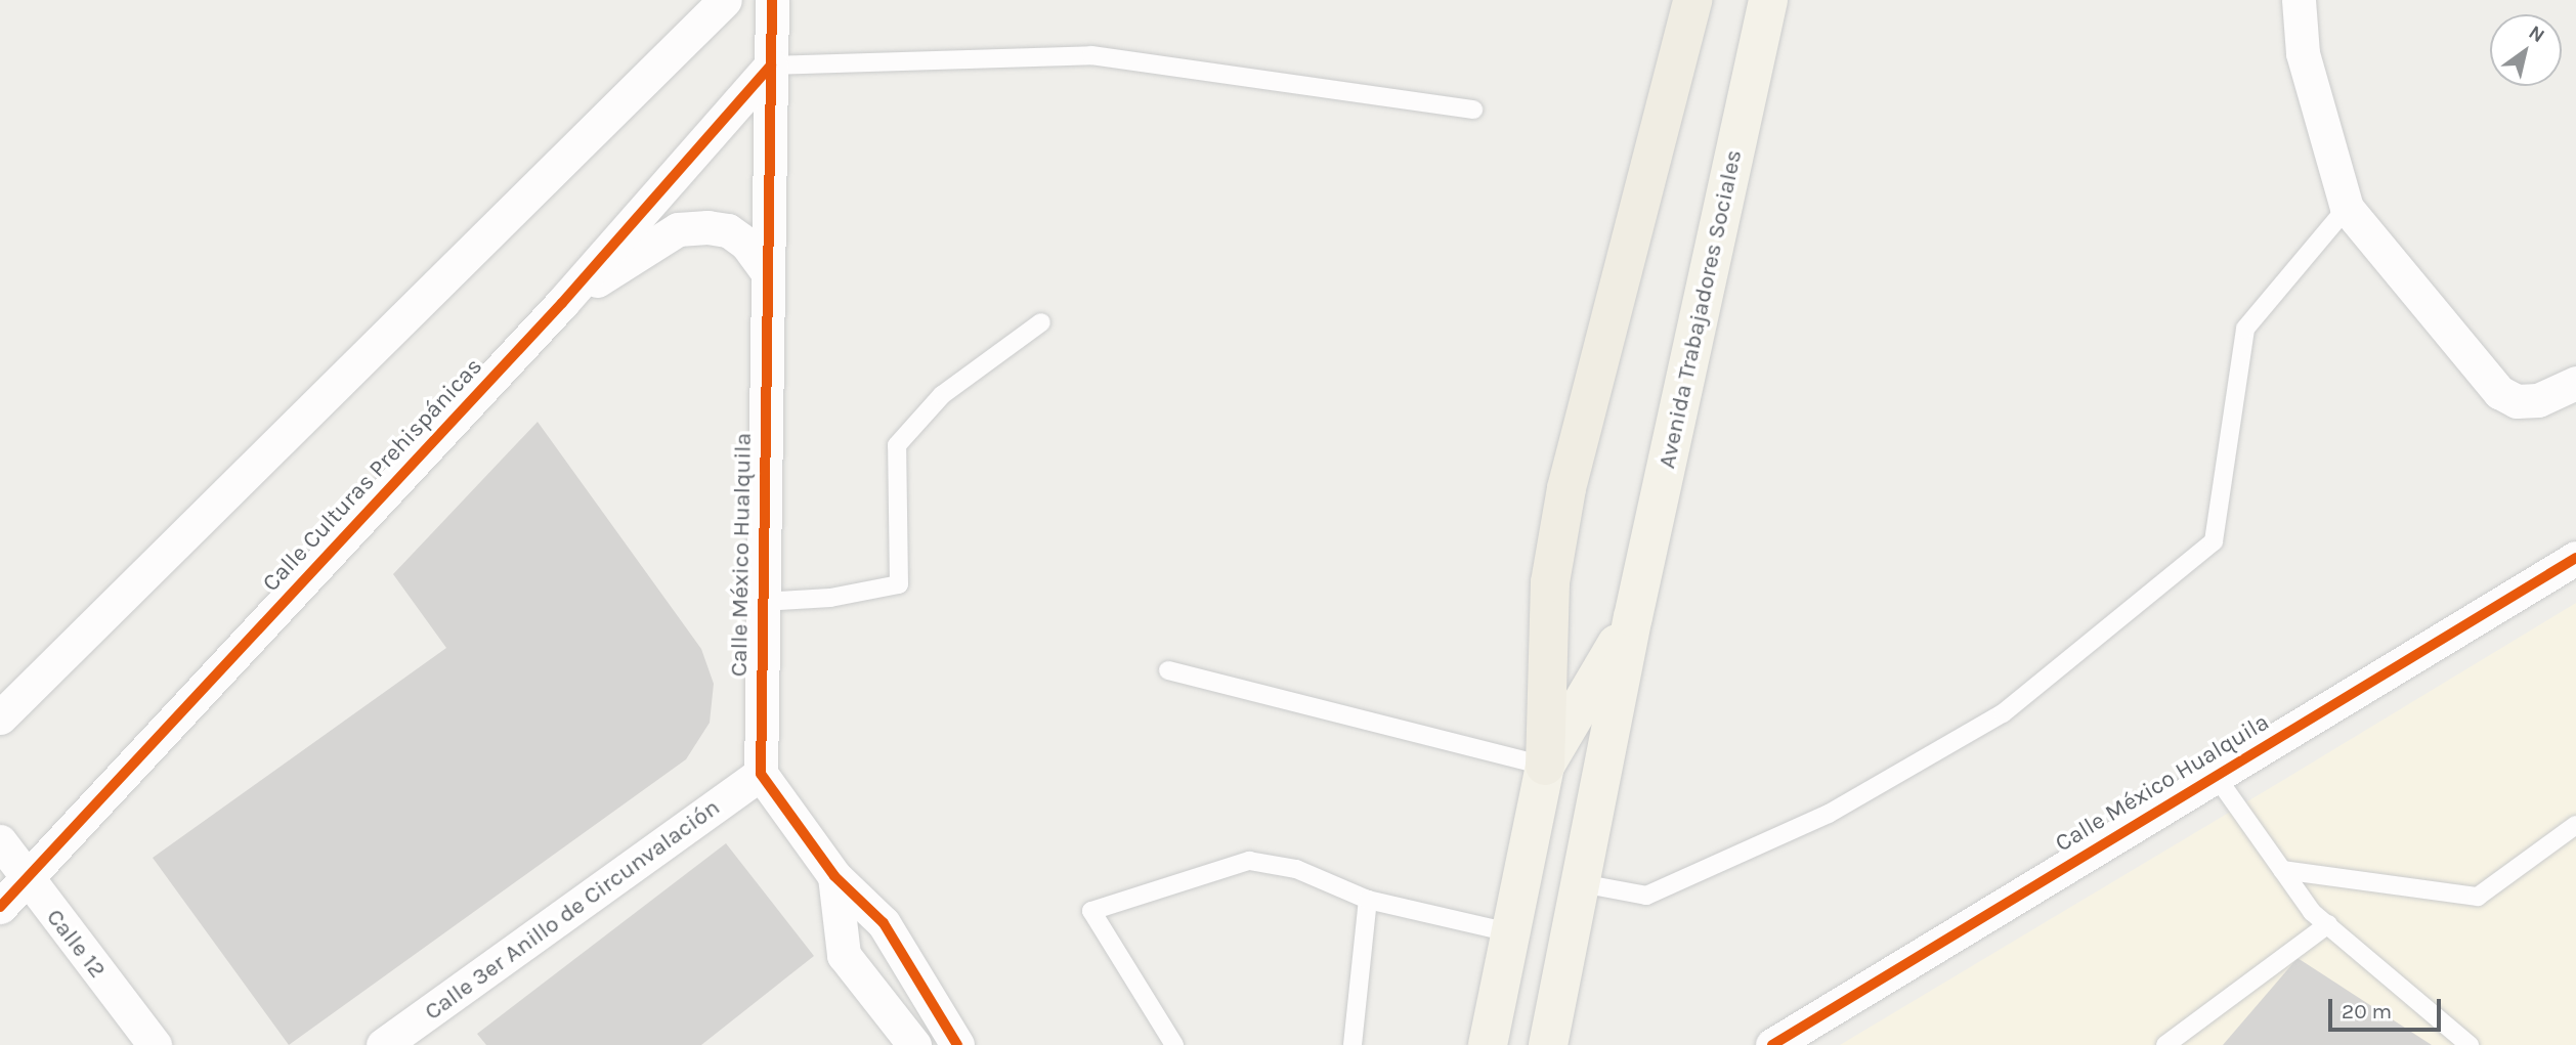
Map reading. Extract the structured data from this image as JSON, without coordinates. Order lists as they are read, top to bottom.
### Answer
{
  "streets": {
    "main road": ["Avenida Trabajadores Sociales"],
    "street": [
      "Calle Culturas Prehispánicas",
      "Calle México Hualquila",
      "Calle 3er Anillo de Circunvalación",
      "Calle 12"
    ]
  },
  "crossings": [
    ["Calle Culturas Prehispánicas", "Calle México Hualquila"],
    ["Calle Culturas Prehispánicas", "Calle 12"],
    ["Calle México Hualquila", "Calle 3er Anillo de Circunvalación"]
  ],
  "scale_bar": "20 m",
  "north": "top right"
}
